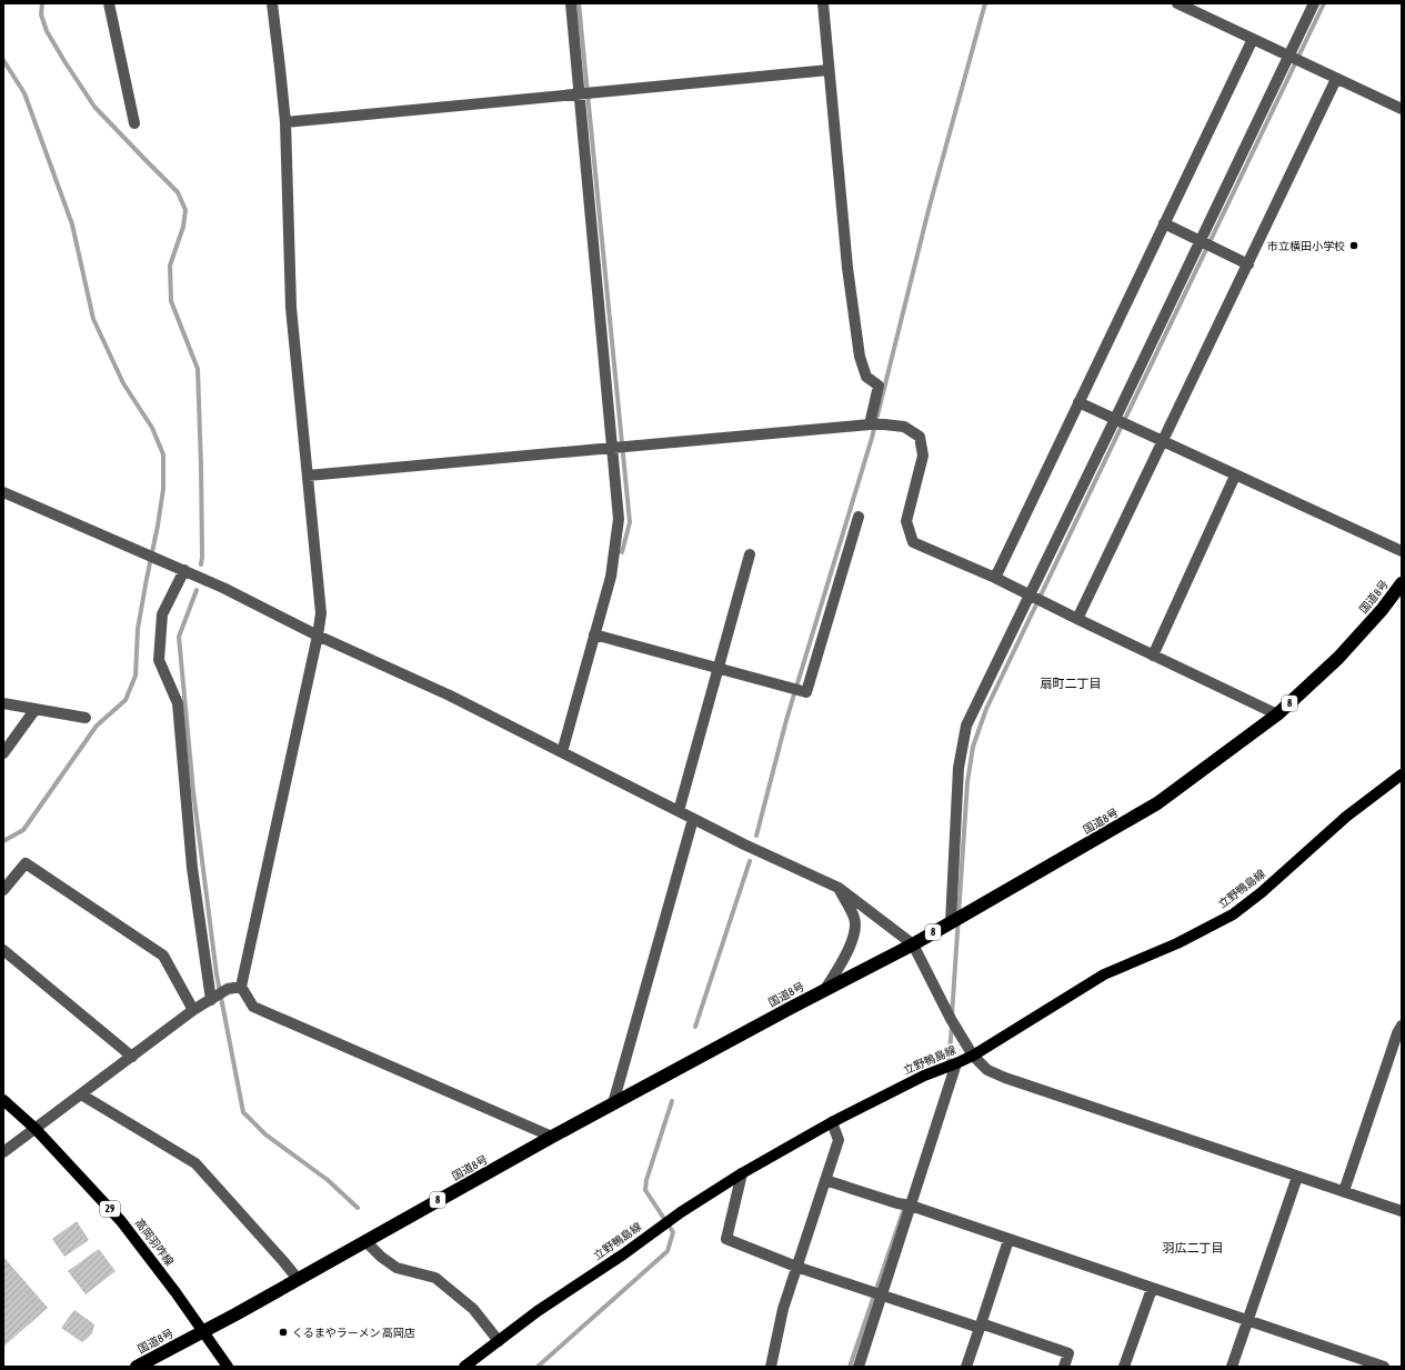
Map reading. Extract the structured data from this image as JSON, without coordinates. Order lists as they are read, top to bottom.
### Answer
{
  "streets": {
    "highway": ["国道8号", "8"],
    "main road": ["立野鴨島線", "29", "高岡羽咋線"]
  },
  "crossings": [
    ["国道8号", "高岡羽咋線"]
  ],
  "districts": ["扇町二丁目", "羽広二丁目"],
  "places": ["市立横田小学校", "くるまやラーメン 高岡店"]
}
